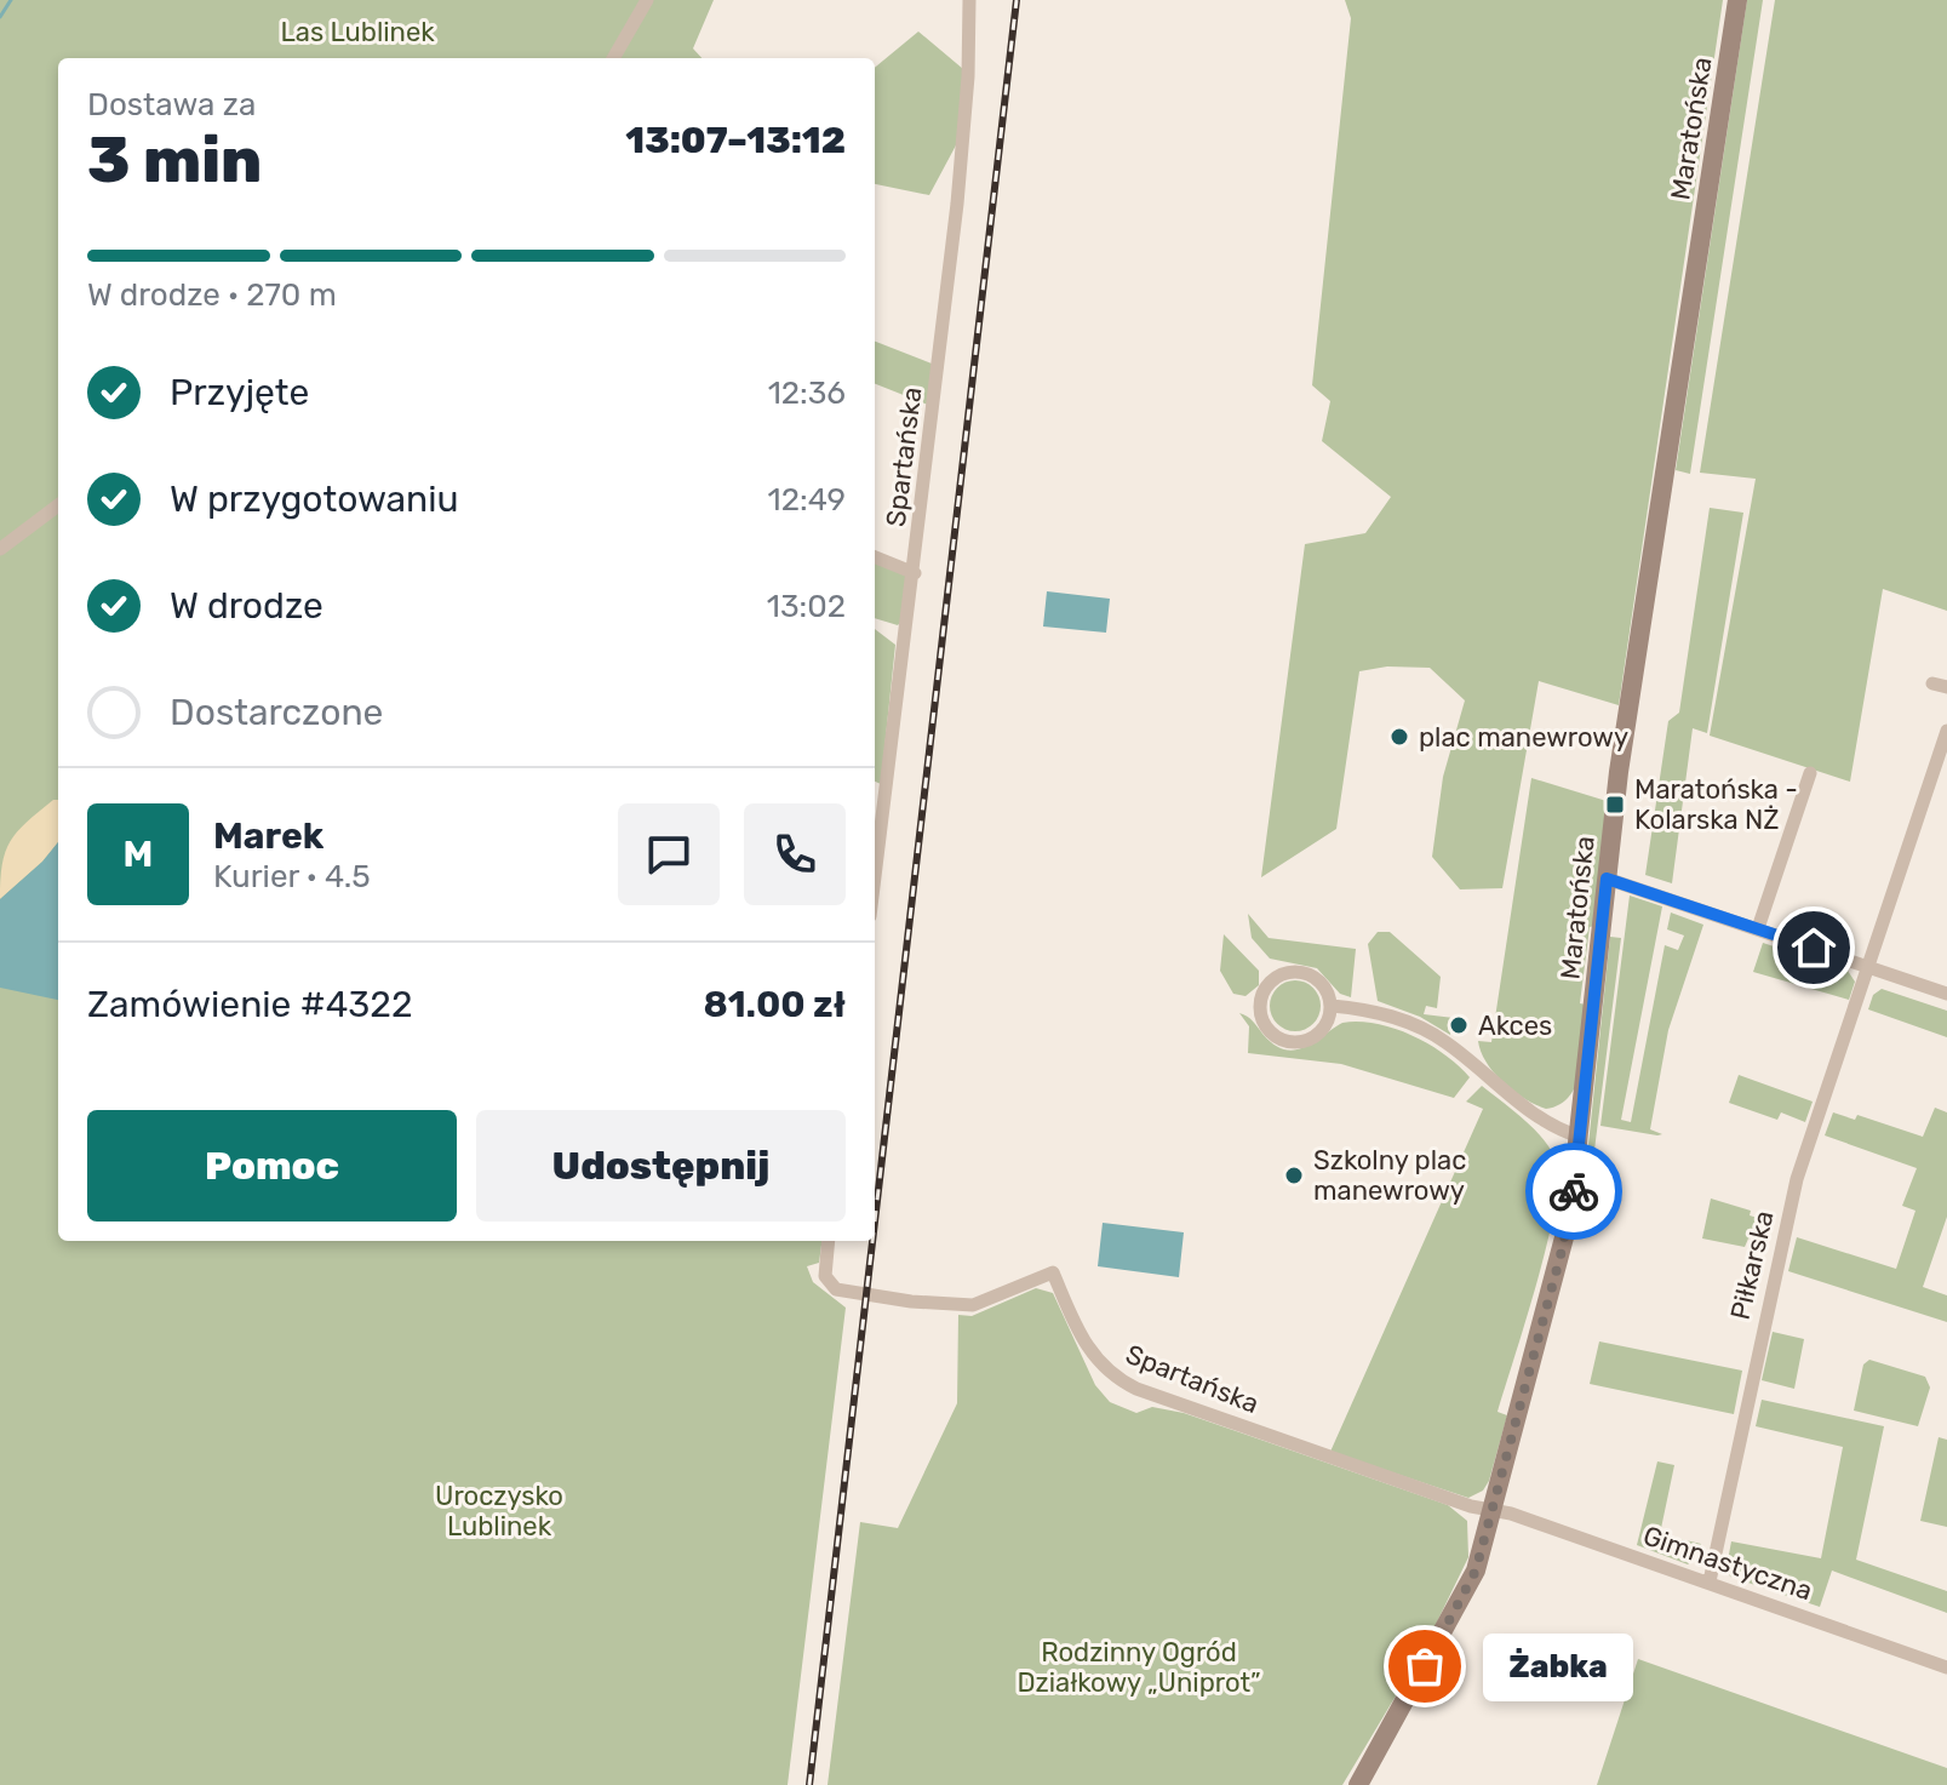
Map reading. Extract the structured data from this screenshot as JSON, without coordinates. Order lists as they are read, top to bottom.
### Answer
{
  "streets": {
    "main road": ["Maratońska"],
    "street": ["Spartańska", "Piłkarska", "Gimnastyczna"]
  },
  "crossings": [
    ["Maratońska", "Spartańska"],
    ["Maratońska", "Gimnastyczna"],
    ["Spartańska", "Gimnastyczna"],
    ["Piłkarska", "Gimnastyczna"]
  ],
  "parks": ["Las Lublinek", "Uroczysko Lublinek", "Rodzinny Ogród Działkowy „Uniprot”"],
  "places": {
    "other": [
      "plac manewrowy",
      "Akces",
      "Szkolny plac manewrowy",
      "Żabka"
    ],
    "transit": ["Maratońska - Kolarska NŻ"]
  },
  "page": {
    "heading": ["3 min", "Dostawa za", "13:07–13:12"],
    "panel": [
      "Marek",
      "Kurier · 4.5",
      "Zamówienie #4322",
      "81.00 zł"
    ],
    "bar": "W drodze · 270 m",
    "list": [
      ["Przyjęte", "12:36"],
      ["W przygotowaniu", "12:49"],
      ["W drodze", "13:02"],
      "Dostarczone"
    ],
    "round": "M",
    "buttons": ["Pomoc", "Udostępnij"],
    "bubble": "Żabka"
  }
}
